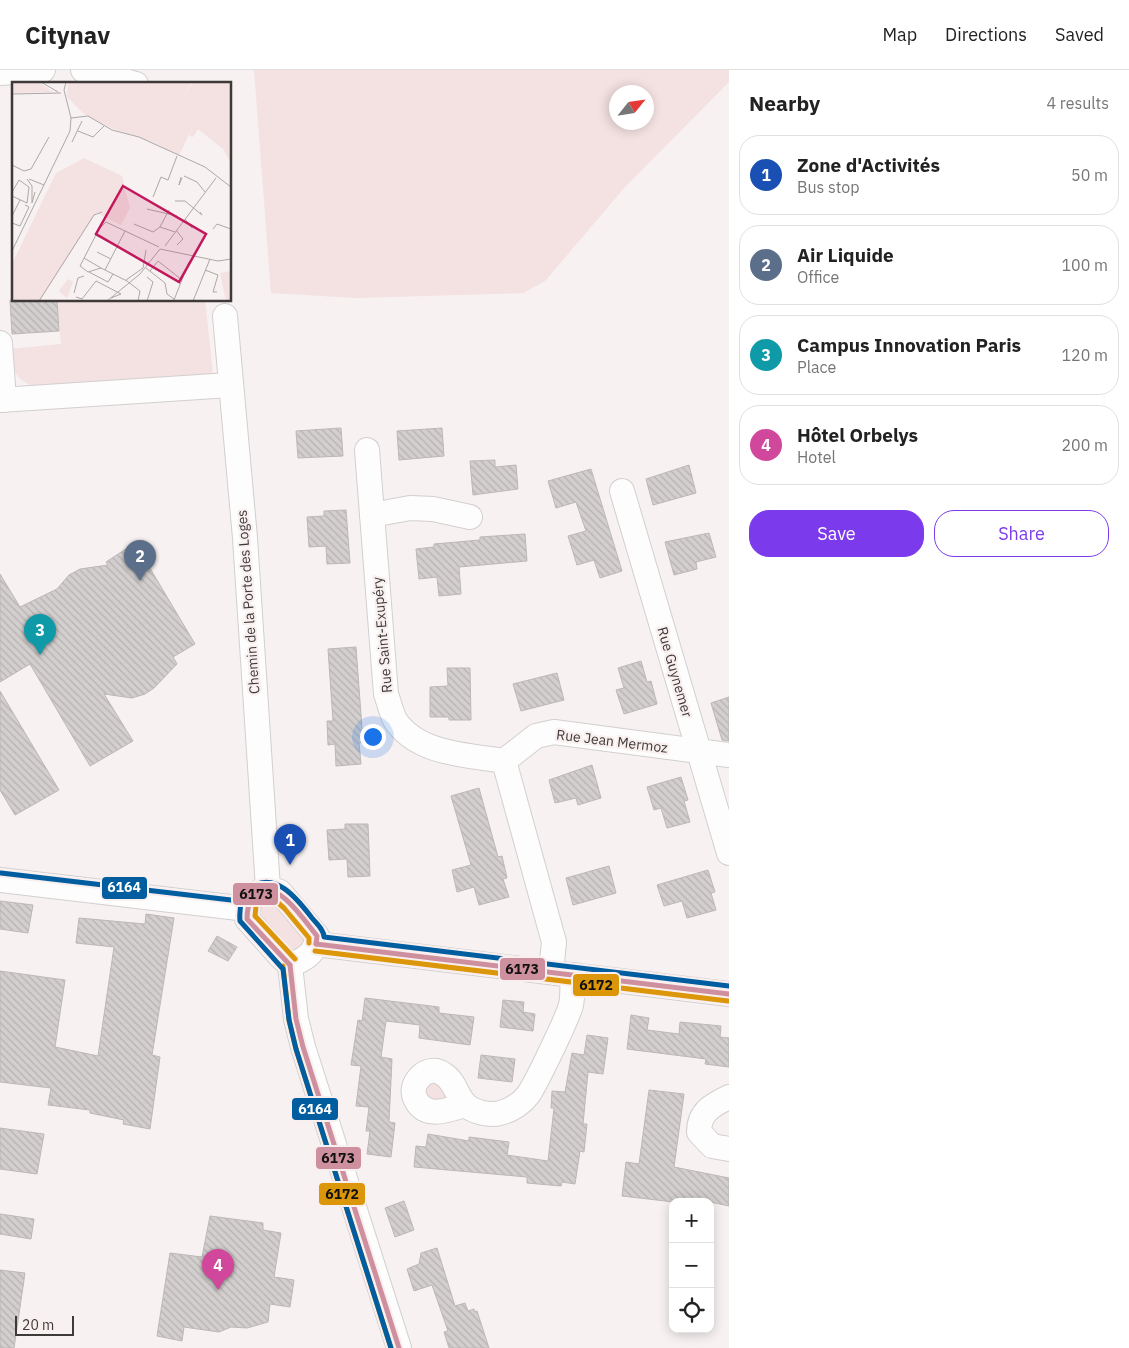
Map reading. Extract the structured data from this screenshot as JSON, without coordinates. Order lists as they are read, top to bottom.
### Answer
{
  "streets": {
    "street": [
      "Chemin de la Porte des Loges",
      "Rue Saint-Exupéry",
      "Rue Guynemer",
      "Rue Jean Mermoz"
    ]
  },
  "crossings": [
    ["Rue Saint-Exupéry", "Rue Jean Mermoz"],
    ["Rue Guynemer", "Rue Jean Mermoz"]
  ],
  "lines": ["transit line 6164", "transit line 6173", "transit line 6172"],
  "scale_bar": "20 m",
  "north": "top right",
  "page": {
    "header": "Citynav",
    "nav": ["Map", "Directions", "Saved"],
    "heading": ["Nearby", "4 results"],
    "list": [
      {
        "mark": "1",
        "name": "Zone d'Activités",
        "note": "Bus stop",
        "value": "50 m"
      },
      {
        "mark": "2",
        "name": "Air Liquide",
        "note": "Office",
        "value": "100 m"
      },
      {
        "mark": "3",
        "name": "Campus Innovation Paris",
        "note": "Place",
        "value": "120 m"
      },
      {
        "mark": "4",
        "name": "Hôtel Orbelys",
        "note": "Hotel",
        "value": "200 m"
      }
    ],
    "buttons": ["Save", "Share"],
    "pins": [
      "2",
      "3",
      "1",
      "4"
    ],
    "map_buttons": ["+", "−"],
    "scale": "20 m"
  }
}
